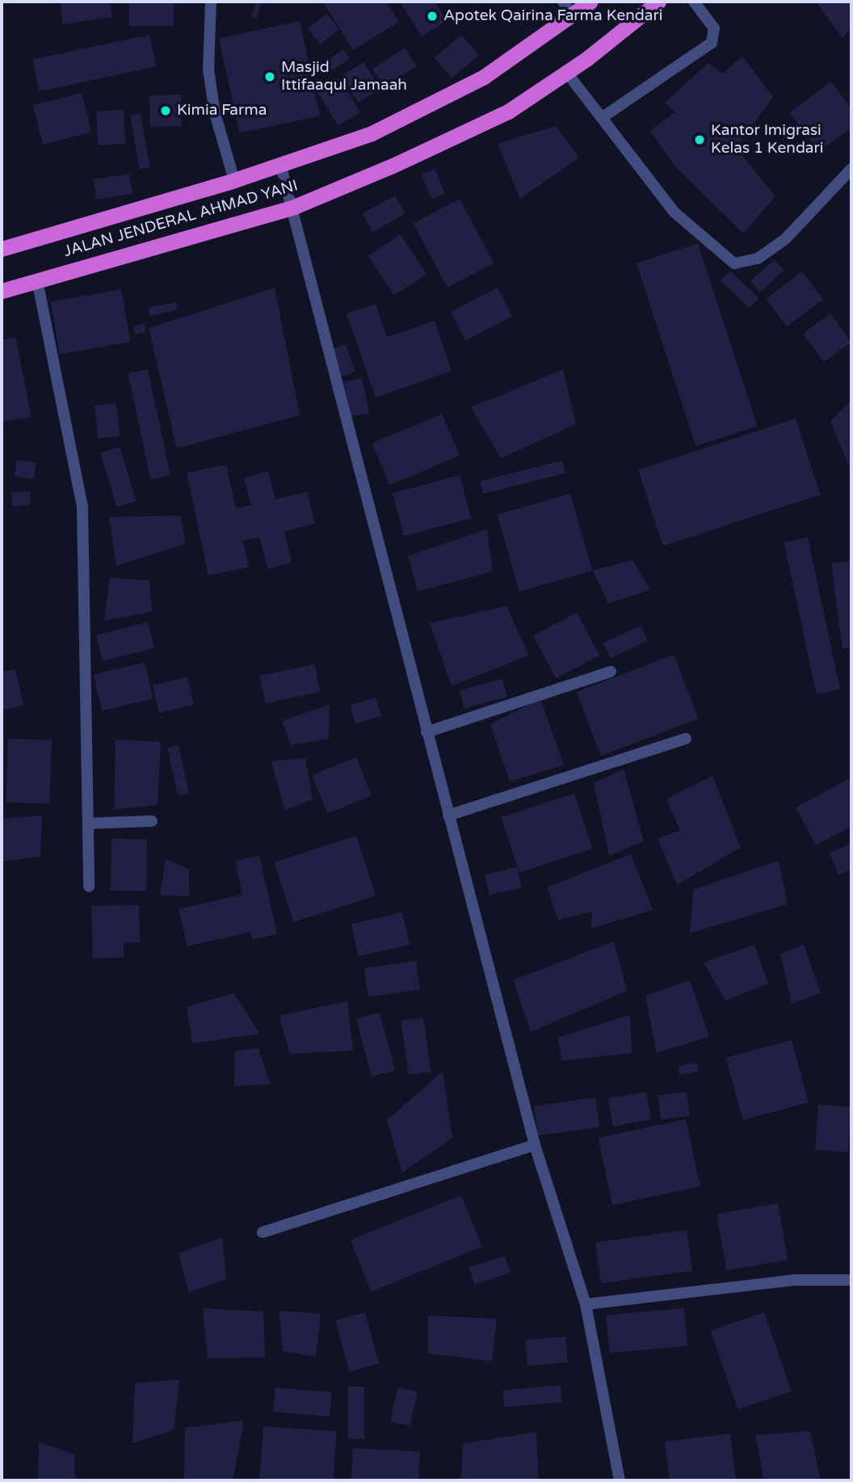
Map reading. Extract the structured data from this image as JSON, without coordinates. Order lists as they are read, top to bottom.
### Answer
{
  "streets": {
    "highway": ["JALAN JENDERAL AHMAD YANI"]
  },
  "places": [
    "Apotek Qairina Farma Kendari",
    "Masjid Ittifaaqul Jamaah",
    "Kimia Farma",
    "Kantor Imigrasi Kelas 1 Kendari"
  ]
}
